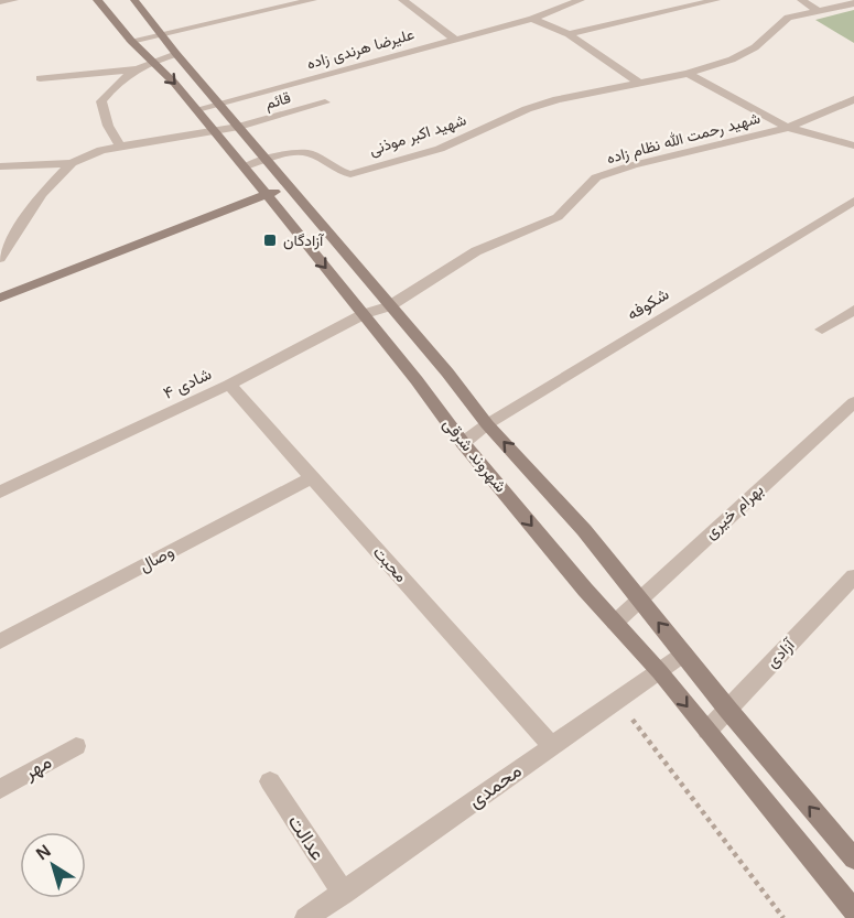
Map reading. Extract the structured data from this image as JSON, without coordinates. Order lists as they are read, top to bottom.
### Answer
{
  "streets": {
    "main road": ["شهروند شرقی"],
    "street": [
      "علیرضا هرندی زاده",
      "قائم",
      "شهید اکبر موذنی",
      "شهید رحمت الله نظام زاده",
      "شکوفه",
      "شادی ۴",
      "بهرام خیری",
      "وصال",
      "محبت",
      "آزادی",
      "مهر",
      "محمدی",
      "عدالت"
    ]
  },
  "crossings": [
    ["علیرضا هرندی زاده", "شهروند شرقی"],
    ["قائم", "شهروند شرقی"],
    ["شهید اکبر موذنی", "شهروند شرقی"],
    ["شهید رحمت الله نظام زاده", "شادی ۴"],
    ["شهید رحمت الله نظام زاده", "شهروند شرقی"],
    ["شکوفه", "شهروند شرقی"],
    ["شادی ۴", "شهروند شرقی"],
    ["شادی ۴", "محبت"],
    ["شهروند شرقی", "بهرام خیری"],
    ["شهروند شرقی", "آزادی"],
    ["شهروند شرقی", "محمدی"],
    ["وصال", "محبت"],
    ["محبت", "محمدی"],
    ["محمدی", "عدالت"]
  ],
  "places": {
    "transit": ["آزادگان"]
  },
  "north": "top left"
}
